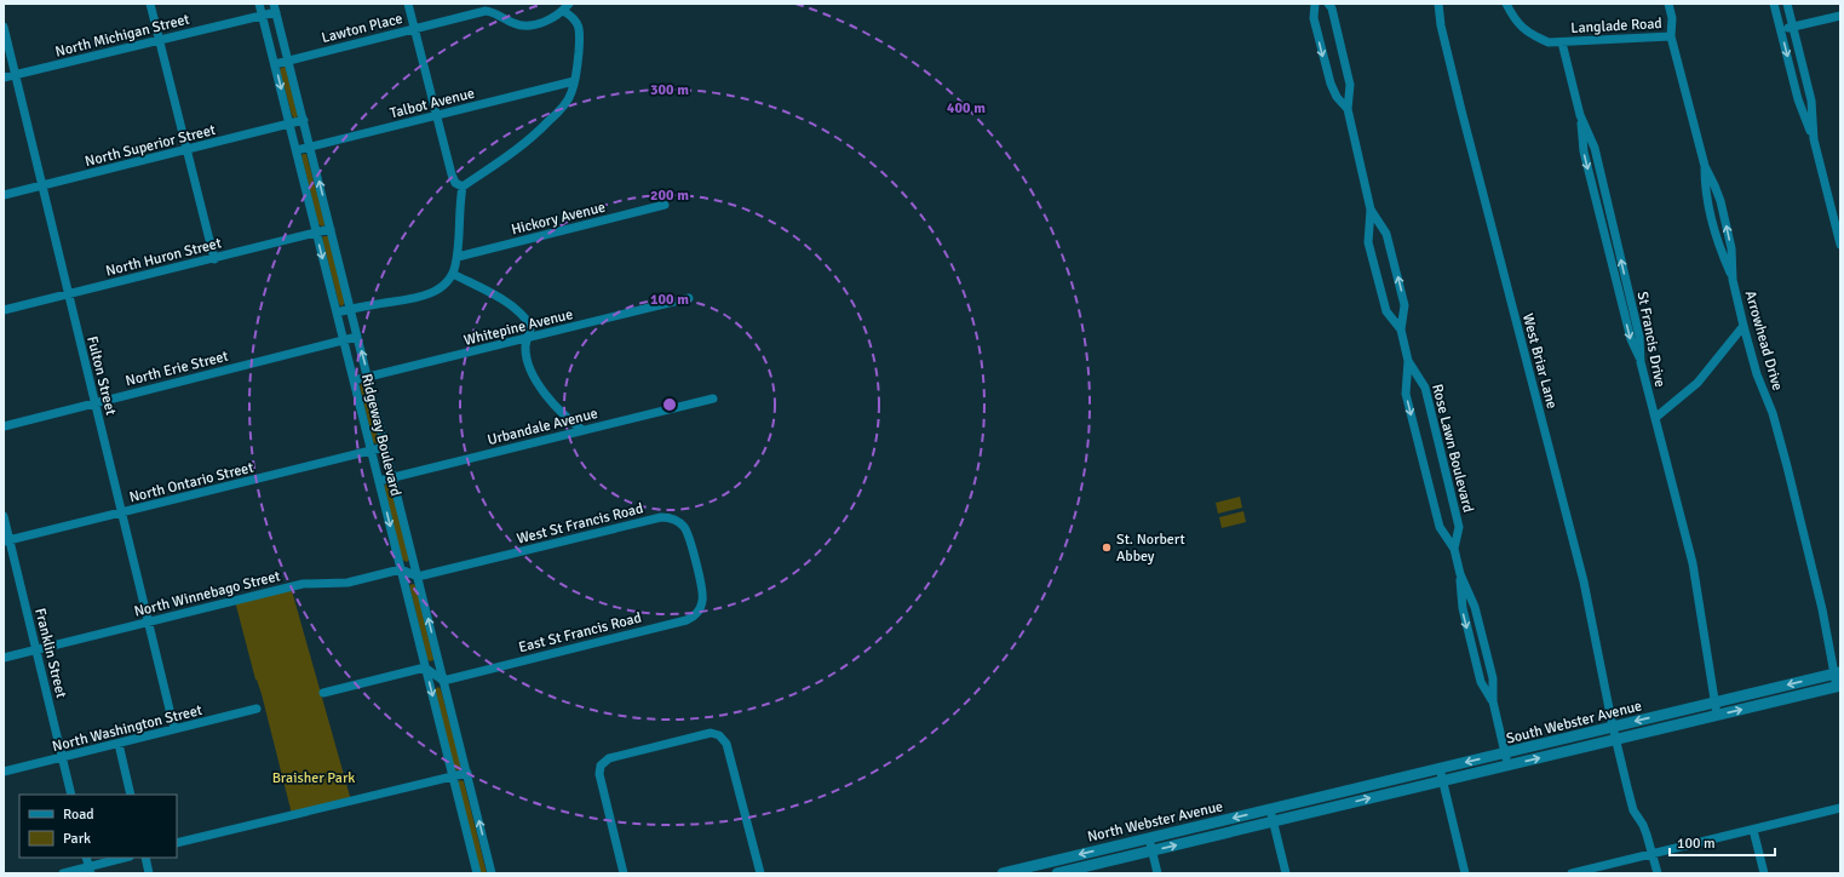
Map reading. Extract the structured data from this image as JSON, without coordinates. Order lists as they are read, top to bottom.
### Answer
{
  "streets": {
    "main road": ["South Webster Avenue", "North Webster Avenue"],
    "street": [
      "Langlade Road",
      "Lawton Place",
      "North Michigan Street",
      "Talbot Avenue",
      "North Superior Street",
      "Hickory Avenue",
      "North Huron Street",
      "Whitepine Avenue",
      "St Francis Drive",
      "Arrowhead Drive",
      "West Briar Lane",
      "North Erie Street",
      "Fulton Street",
      "Urbandale Avenue",
      "Ridgeway Boulevard",
      "Rose Lawn Boulevard",
      "North Ontario Street",
      "West St Francis Road",
      "North Winnebago Street",
      "East St Francis Road",
      "Franklin Street",
      "North Washington Street"
    ]
  },
  "crossings": [
    ["Langlade Road", "St Francis Drive"],
    ["Langlade Road", "Arrowhead Drive"],
    ["Lawton Place", "Ridgeway Boulevard"],
    ["North Michigan Street", "Fulton Street"],
    ["North Michigan Street", "Ridgeway Boulevard"],
    ["Talbot Avenue", "Ridgeway Boulevard"],
    ["North Superior Street", "Fulton Street"],
    ["North Superior Street", "Ridgeway Boulevard"],
    ["North Huron Street", "Fulton Street"],
    ["North Huron Street", "Ridgeway Boulevard"],
    ["Whitepine Avenue", "Ridgeway Boulevard"],
    ["St Francis Drive", "South Webster Avenue"],
    ["Arrowhead Drive", "South Webster Avenue"],
    ["West Briar Lane", "South Webster Avenue"],
    ["North Erie Street", "Fulton Street"],
    ["North Erie Street", "Ridgeway Boulevard"],
    ["Fulton Street", "North Ontario Street"],
    ["Fulton Street", "North Winnebago Street"],
    ["Fulton Street", "North Washington Street"],
    ["Urbandale Avenue", "Ridgeway Boulevard"],
    ["Ridgeway Boulevard", "North Ontario Street"],
    ["Ridgeway Boulevard", "West St Francis Road"],
    ["Ridgeway Boulevard", "North Winnebago Street"],
    ["Ridgeway Boulevard", "East St Francis Road"],
    ["Rose Lawn Boulevard", "South Webster Avenue"],
    ["North Ontario Street", "Franklin Street"],
    ["West St Francis Road", "East St Francis Road"],
    ["North Winnebago Street", "Franklin Street"],
    ["Franklin Street", "North Washington Street"],
    ["South Webster Avenue", "North Webster Avenue"]
  ],
  "parks": ["Braisher Park"],
  "places": ["St. Norbert Abbey"],
  "legend": ["Road", "Park"],
  "scale_bar": "100 m",
  "rings": [
    "300 m",
    "400 m",
    "200 m",
    "100 m"
  ]
}
